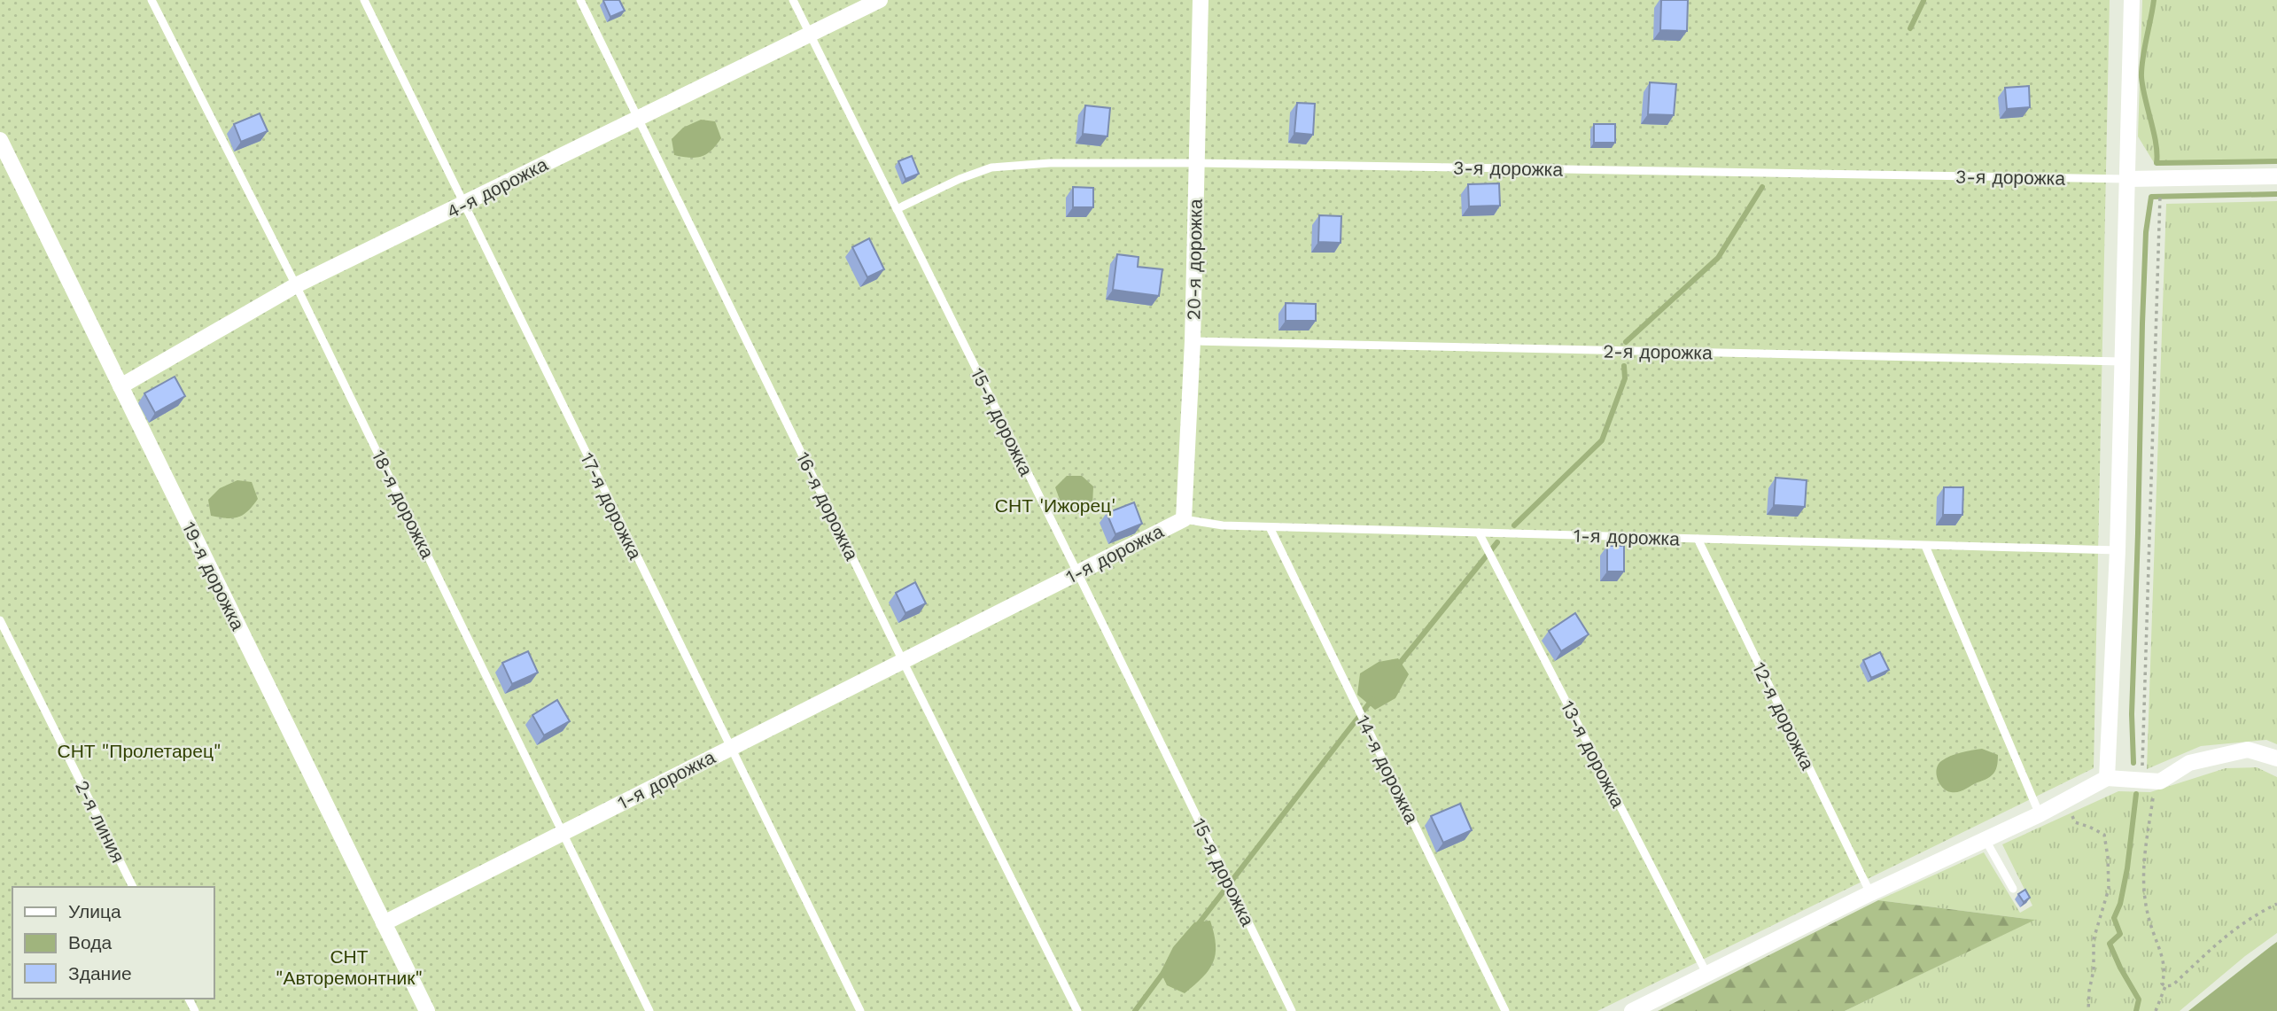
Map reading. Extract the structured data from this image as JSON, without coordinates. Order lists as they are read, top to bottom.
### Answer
{
  "streets": {
    "street": [
      "4-я дорожка",
      "20-я дорожка",
      "1-я дорожка",
      "19-я дорожка"
    ],
    "lane": [
      "3-я дорожка",
      "2-я дорожка",
      "15-я дорожка",
      "18-я дорожка",
      "17-я дорожка",
      "16-я дорожка",
      "12-я дорожка",
      "13-я дорожка",
      "14-я дорожка",
      "2-я линия"
    ]
  },
  "crossings": [
    ["3-я дорожка", "20-я дорожка"],
    ["3-я дорожка", "15-я дорожка"],
    ["4-я дорожка", "15-я дорожка"],
    ["4-я дорожка", "18-я дорожка"],
    ["4-я дорожка", "17-я дорожка"],
    ["4-я дорожка", "16-я дорожка"],
    ["4-я дорожка", "19-я дорожка"],
    ["20-я дорожка", "2-я дорожка"],
    ["20-я дорожка", "1-я дорожка"],
    ["15-я дорожка", "1-я дорожка"],
    ["18-я дорожка", "1-я дорожка"],
    ["17-я дорожка", "1-я дорожка"],
    ["16-я дорожка", "1-я дорожка"],
    ["1-я дорожка", "19-я дорожка"],
    ["1-я дорожка", "12-я дорожка"],
    ["1-я дорожка", "13-я дорожка"],
    ["1-я дорожка", "14-я дорожка"]
  ],
  "parks": ["СНТ 'Ижорец'", "СНТ \"Пролетарец\"", "СНТ \"Авторемонтник\""],
  "legend": ["Улица", "Вода", "Здание"]
}
